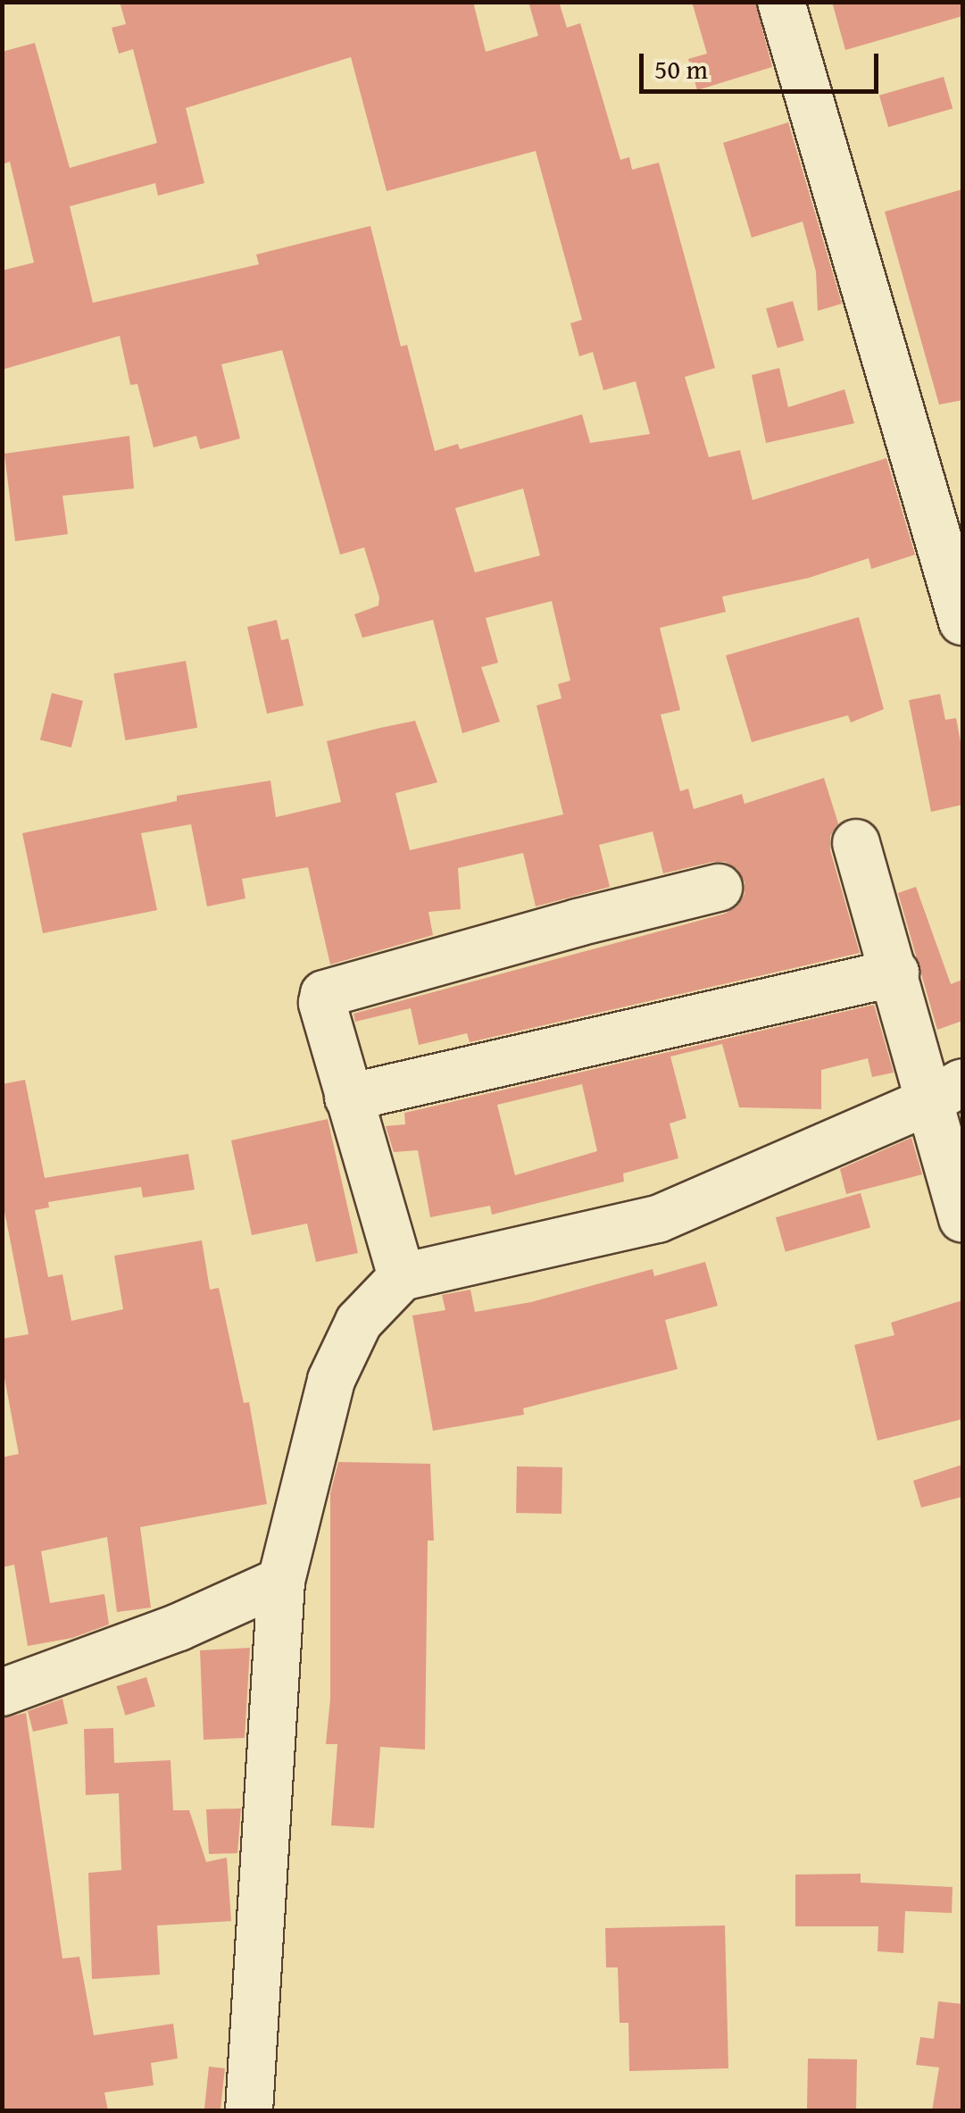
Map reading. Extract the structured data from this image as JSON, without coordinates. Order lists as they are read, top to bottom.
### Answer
{
  "scale_bar": "50 m"
}
